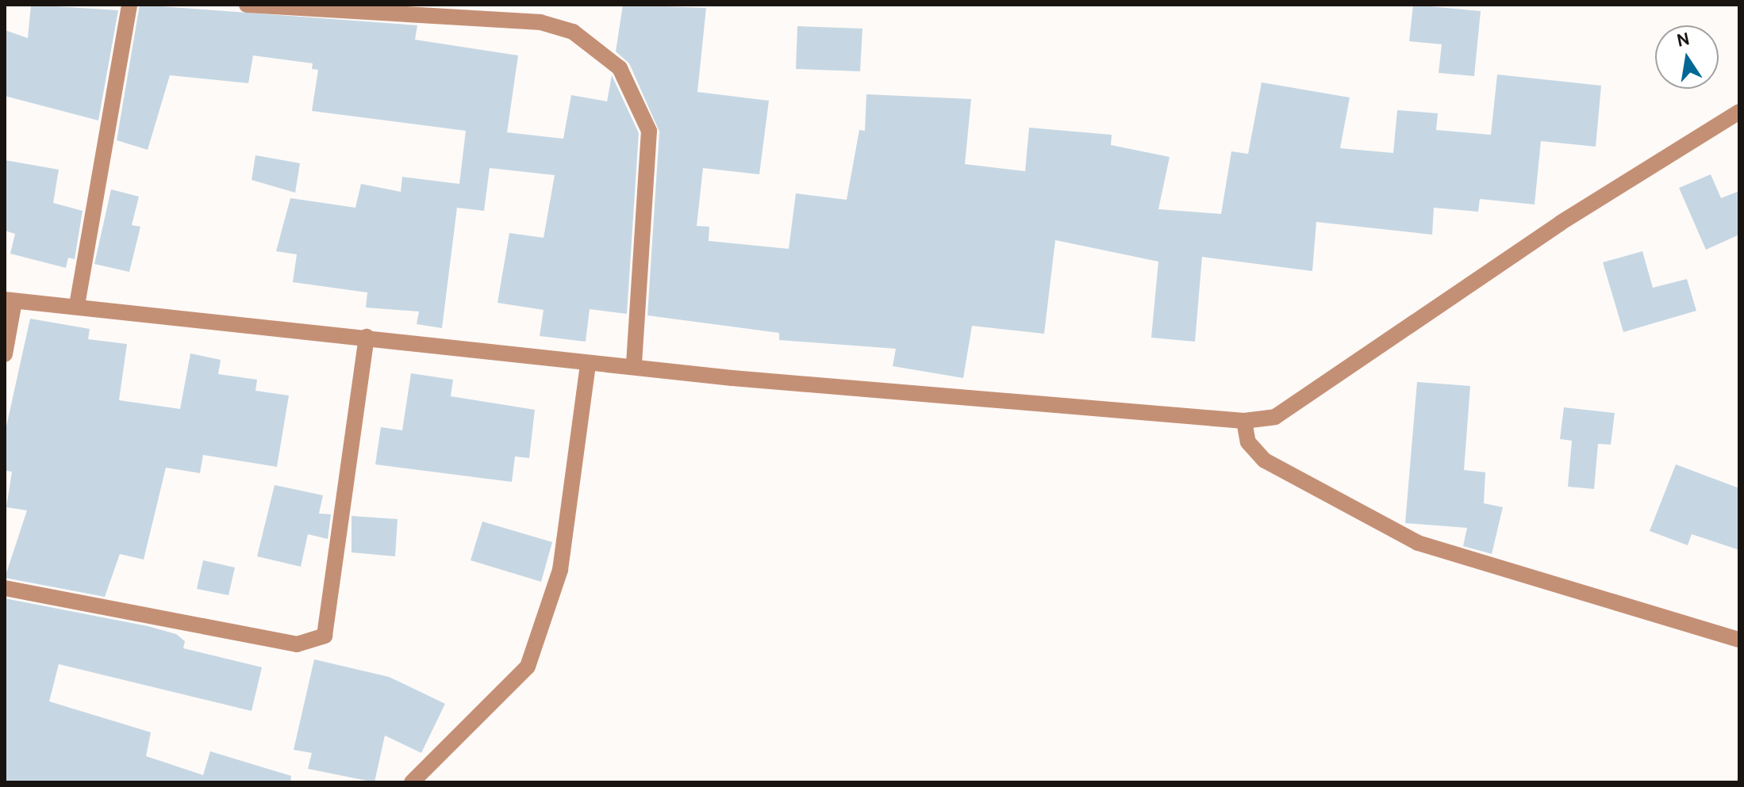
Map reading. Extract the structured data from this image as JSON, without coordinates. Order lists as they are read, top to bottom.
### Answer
{
  "north": "top"
}
